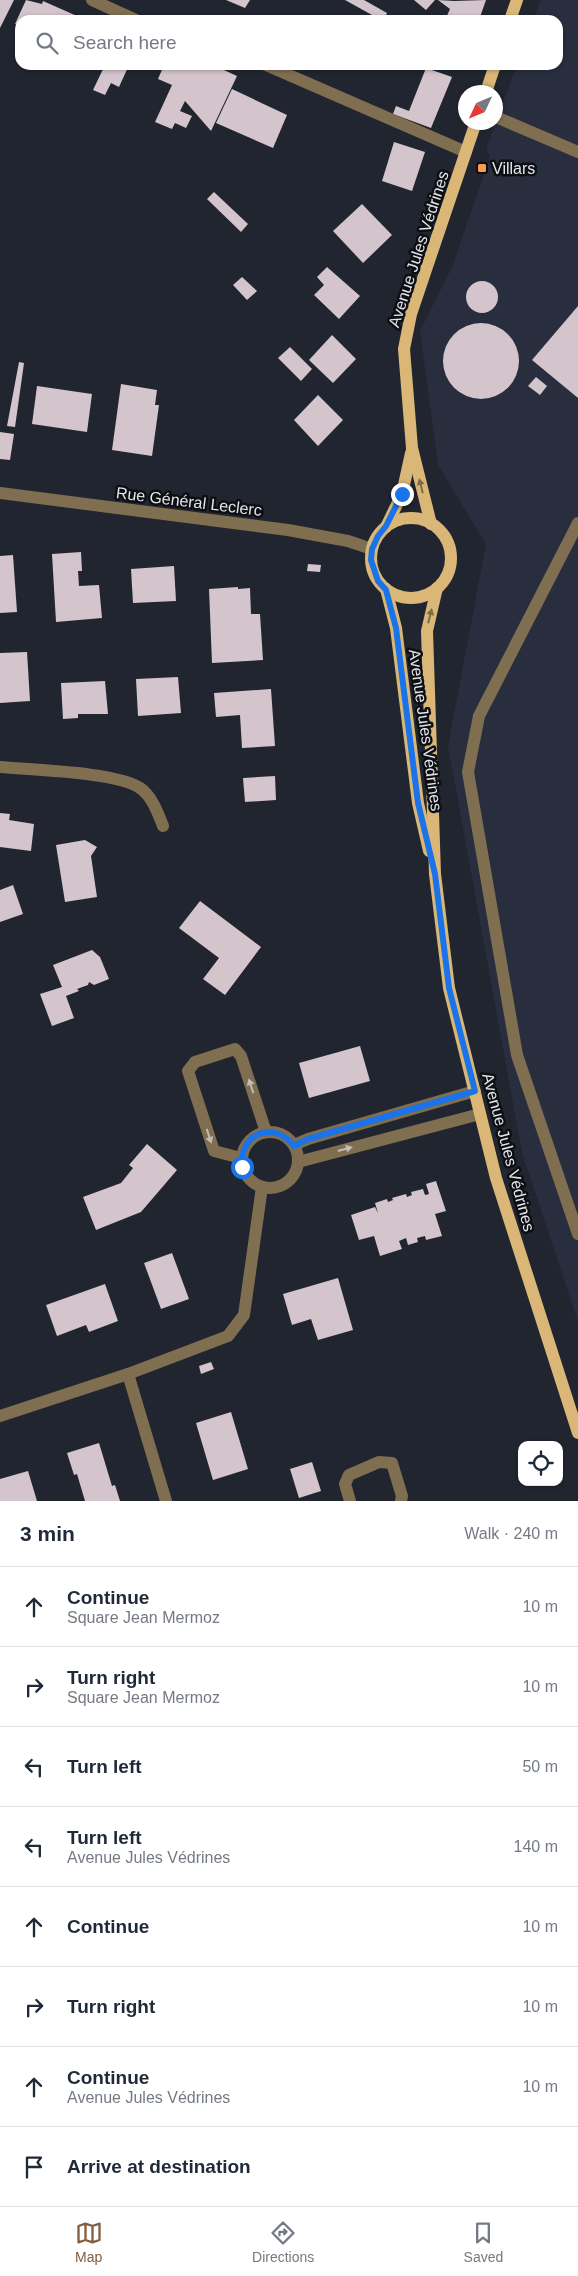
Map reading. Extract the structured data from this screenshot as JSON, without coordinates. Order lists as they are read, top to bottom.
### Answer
{
  "streets": {
    "main road": ["Avenue Jules Védrines"],
    "street": ["Rue Général Leclerc"]
  },
  "crossings": [
    ["Avenue Jules Védrines", "Rue Général Leclerc"]
  ],
  "places": {
    "transit": ["Villars"]
  },
  "north": "bottom left",
  "page": {
    "search": "Search here",
    "heading": ["3 min", "Walk · 240 m"],
    "list": [
      ["Continue", "Square Jean Mermoz", "10 m"],
      ["Turn right", "Square Jean Mermoz", "10 m"],
      ["Turn left", "50 m"],
      ["Turn left", "Avenue Jules Védrines", "140 m"],
      ["Continue", "10 m"],
      ["Turn right", "10 m"],
      ["Continue", "Avenue Jules Védrines", "10 m"],
      "Arrive at destination"
    ],
    "nav": ["Map", "Directions", "Saved"]
  }
}
